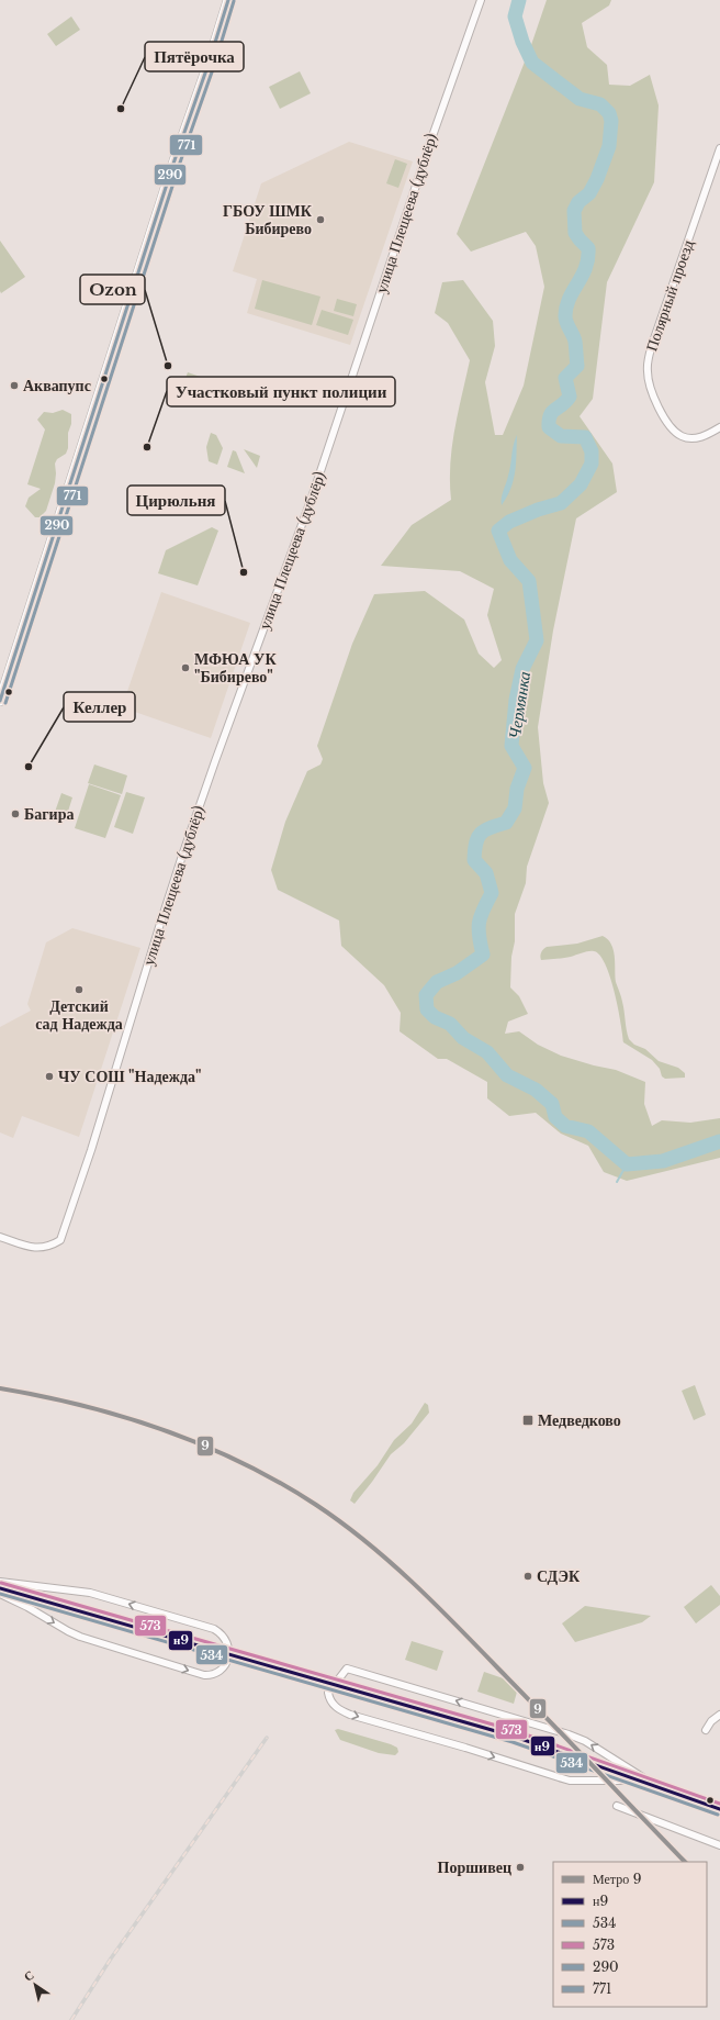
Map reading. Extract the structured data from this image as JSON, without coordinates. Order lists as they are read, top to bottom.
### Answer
{
  "streets": {
    "street": ["улица Плещеева (дублёр)", "Полярный проезд"]
  },
  "water": ["Чермянка"],
  "places": {
    "other": [
      "Пятёрочка",
      "ГБОУ ШМК Бибирево",
      "Ozon",
      "Аквапупс",
      "Участковый пункт полиции",
      "Цирюльня",
      "МФЮА УК \"Бибирево\"",
      "Келлер",
      "Багира",
      "Детский сад Надежда",
      "ЧУ СОШ \"Надежда\"",
      "СДЭК",
      "Поршивец"
    ],
    "transit": ["Медведково"]
  },
  "lines": [
    "transit line 290",
    "transit line 771",
    "metro line 9",
    "transit line 573",
    "transit line н9",
    "transit line 534"
  ],
  "legend": [
    "Метро 9",
    "н9",
    "534",
    "573",
    "290",
    "771"
  ],
  "north": "top left"
}
